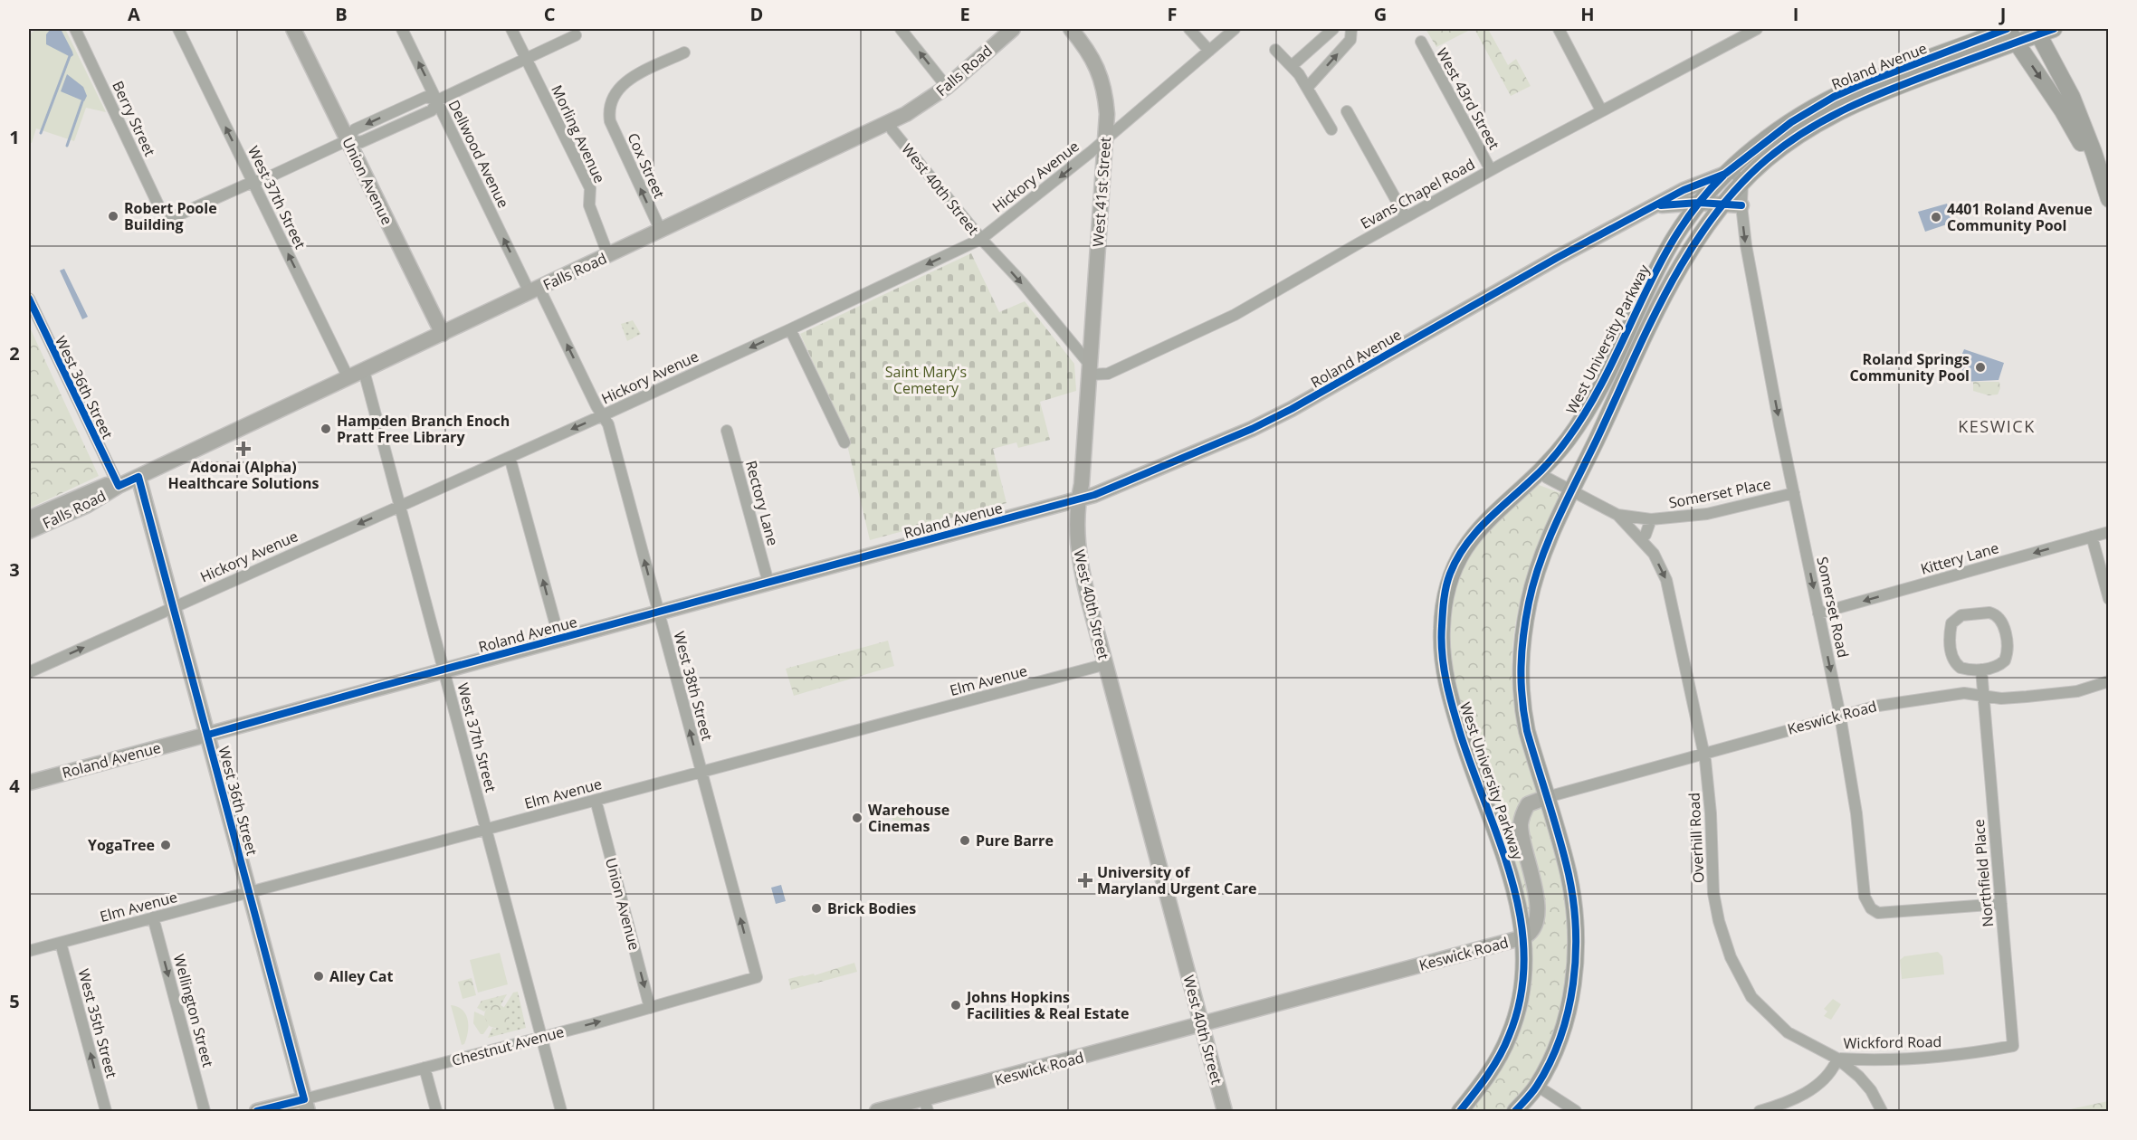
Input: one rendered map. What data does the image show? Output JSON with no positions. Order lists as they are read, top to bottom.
{
  "streets": {
    "main road": ["Roland Avenue", "West University Parkway"],
    "street": [
      "Falls Road",
      "West 43rd Street",
      "Berry Street",
      "Morling Avenue",
      "Dellwood Avenue",
      "Cox Street",
      "Hickory Avenue",
      "Union Avenue",
      "West 40th Street",
      "West 41st Street",
      "Evans Chapel Road",
      "West 37th Street",
      "West 36th Street",
      "Somerset Place",
      "Rectory Lane",
      "Kittery Lane",
      "Somerset Road",
      "Elm Avenue",
      "West 38th Street",
      "Keswick Road",
      "Overhill Road",
      "Northfield Place",
      "Wellington Street",
      "West 35th Street",
      "Wickford Road",
      "Chestnut Avenue"
    ]
  },
  "crossings": [
    ["Roland Avenue", "West 40th Street"],
    ["Roland Avenue", "West 37th Street"],
    ["Roland Avenue", "West University Parkway"],
    ["Roland Avenue", "West 36th Street"],
    ["Roland Avenue", "Rectory Lane"],
    ["Roland Avenue", "Somerset Road"],
    ["Roland Avenue", "West 38th Street"],
    ["Falls Road", "Morling Avenue"],
    ["Falls Road", "Dellwood Avenue"],
    ["Falls Road", "Cox Street"],
    ["Falls Road", "Union Avenue"],
    ["Falls Road", "West 40th Street"],
    ["Falls Road", "West 37th Street"],
    ["Falls Road", "West 36th Street"],
    ["Falls Road", "West 38th Street"],
    ["West 43rd Street", "Evans Chapel Road"],
    ["Berry Street", "West 37th Street"],
    ["Dellwood Avenue", "West 38th Street"],
    ["Hickory Avenue", "West 40th Street"],
    ["Hickory Avenue", "West 41st Street"],
    ["Hickory Avenue", "West 37th Street"],
    ["Hickory Avenue", "West 36th Street"],
    ["Hickory Avenue", "West 38th Street"],
    ["Union Avenue", "Elm Avenue"],
    ["Union Avenue", "Chestnut Avenue"],
    ["West 40th Street", "West 41st Street"],
    ["West 40th Street", "Evans Chapel Road"],
    ["West 40th Street", "Elm Avenue"],
    ["West 40th Street", "Keswick Road"],
    ["West 41st Street", "Evans Chapel Road"],
    ["West 37th Street", "Elm Avenue"],
    ["West 37th Street", "Chestnut Avenue"],
    ["West University Parkway", "Keswick Road"],
    ["West University Parkway", "Overhill Road"],
    ["West 36th Street", "Elm Avenue"],
    ["West 36th Street", "Chestnut Avenue"],
    ["Somerset Place", "Somerset Road"],
    ["Somerset Place", "Overhill Road"],
    ["Kittery Lane", "Somerset Road"],
    ["Somerset Road", "Keswick Road"],
    ["Somerset Road", "Northfield Place"],
    ["Elm Avenue", "West 38th Street"],
    ["Elm Avenue", "Wellington Street"],
    ["Elm Avenue", "West 35th Street"],
    ["West 38th Street", "Chestnut Avenue"],
    ["Keswick Road", "Overhill Road"],
    ["Keswick Road", "Northfield Place"],
    ["Overhill Road", "Wickford Road"],
    ["Northfield Place", "Wickford Road"]
  ],
  "one_way": [
    "Dellwood Avenue",
    "Union Avenue",
    "Kittery Lane",
    "Somerset Road",
    "West 38th Street",
    "Wellington Street",
    "West 35th Street"
  ],
  "districts": ["KESWICK"],
  "parks": ["Saint Mary's Cemetery"],
  "places": {
    "other": [
      "Robert Poole Building",
      "4401 Roland Avenue Community Pool",
      "Roland Springs Community Pool",
      "Hampden Branch Enoch Pratt Free Library",
      "Warehouse Cinemas",
      "Pure Barre",
      "YogaTree",
      "Brick Bodies",
      "Alley Cat",
      "Johns Hopkins Facilities & Real Estate"
    ],
    "health": ["Adonai (Alpha) Healthcare Solutions", "University of Maryland Urgent Care"]
  },
  "grid": {
    "columns": [
      "A",
      "B",
      "C",
      "D",
      "E",
      "F",
      "G",
      "H",
      "I",
      "J"
    ],
    "rows": [
      "1",
      "2",
      "3",
      "4",
      "5"
    ]
  }
}
